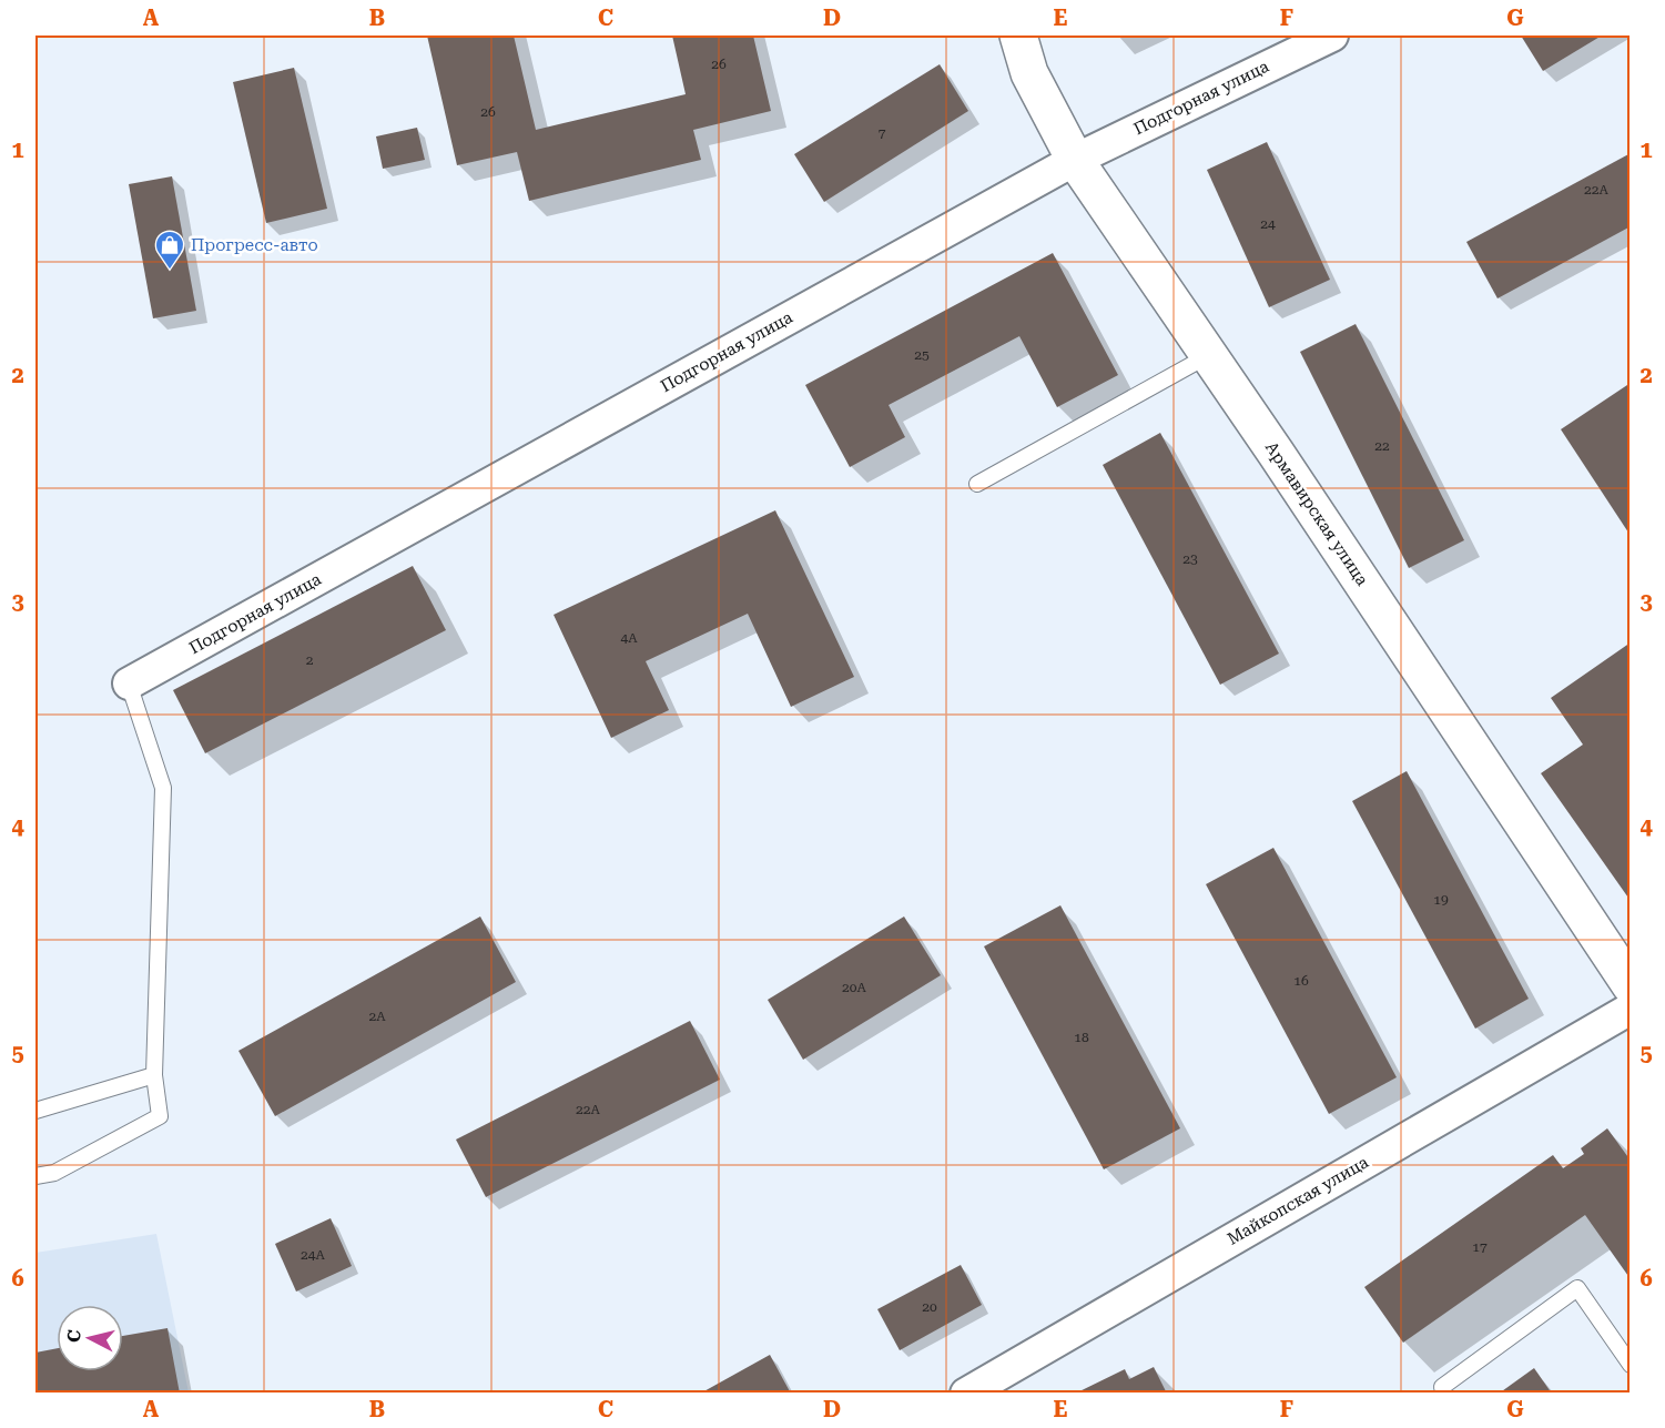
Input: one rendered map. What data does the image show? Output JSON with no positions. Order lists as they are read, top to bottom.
{
  "streets": {
    "main road": ["Армавирская улица"],
    "street": ["Подгорная улица", "Майкопская улица"]
  },
  "crossings": [
    ["Подгорная улица", "Армавирская улица"]
  ],
  "places": {
    "shop": ["Прогресс-авто"]
  },
  "house_numbers": [
    "26",
    "26",
    "7",
    "22А",
    "24",
    "25",
    "22",
    "23",
    "4А",
    "2",
    "19",
    "16",
    "20А",
    "2А",
    "18",
    "22А",
    "17",
    "24А",
    "20"
  ],
  "north": "left",
  "grid": {
    "columns": [
      "A",
      "B",
      "C",
      "D",
      "E",
      "F",
      "G"
    ],
    "rows": [
      "1",
      "2",
      "3",
      "4",
      "5",
      "6"
    ]
  }
}
